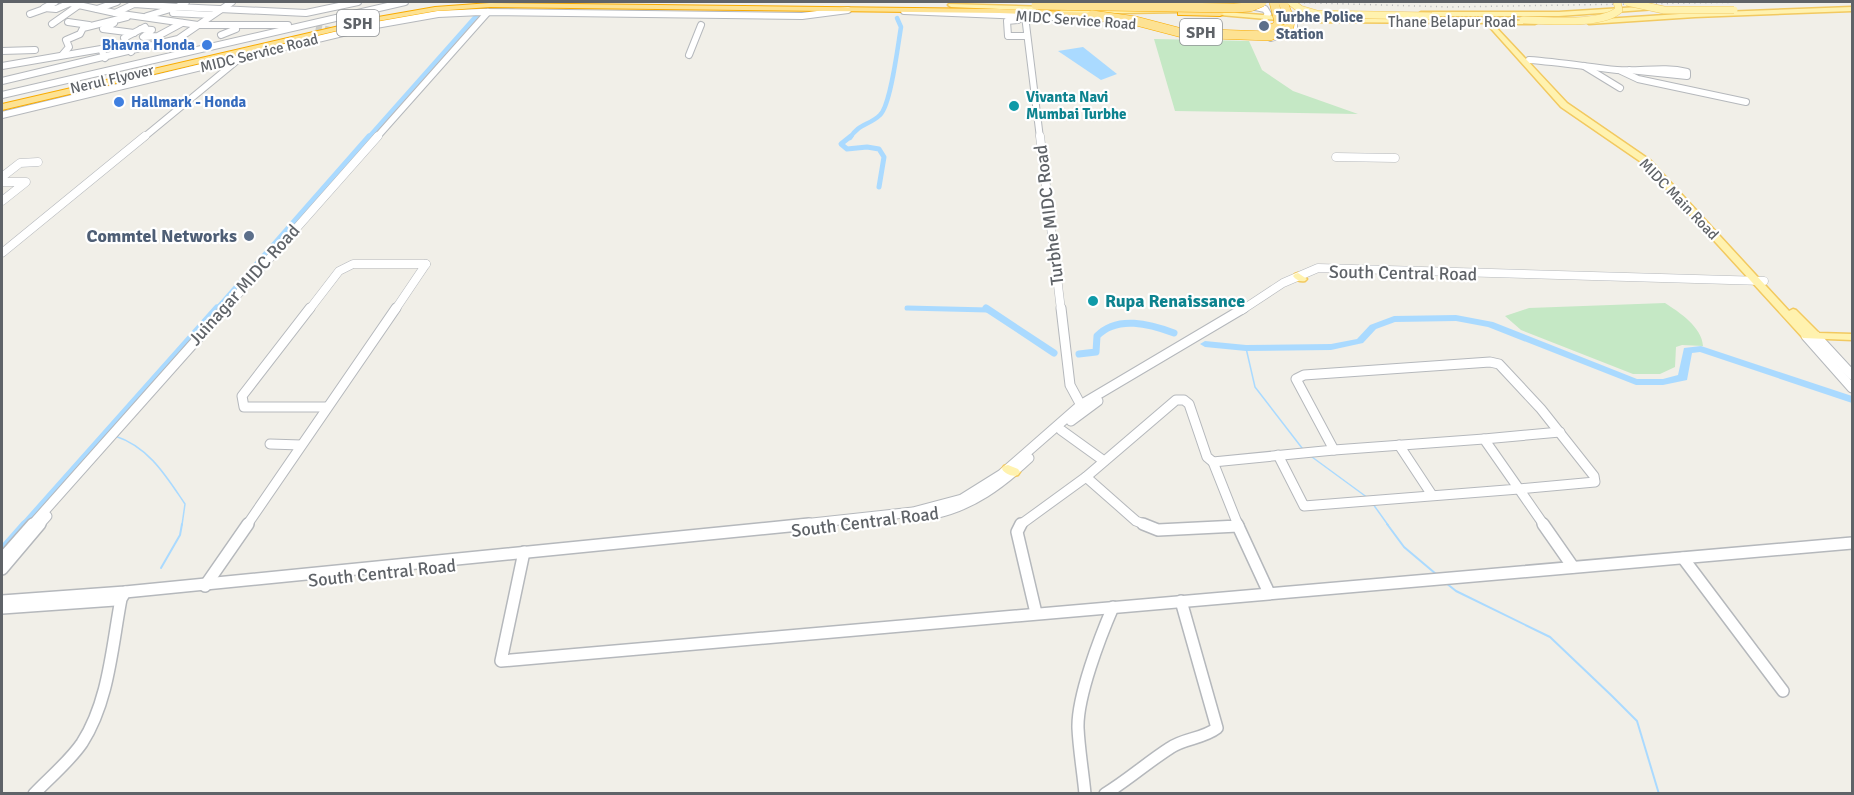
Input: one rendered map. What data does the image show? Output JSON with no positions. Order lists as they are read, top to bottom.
{
  "streets": {
    "highway": ["SPH", "Nerul Flyover"],
    "main road": ["Thane Belapur Road", "MIDC Main Road"],
    "street": [
      "MIDC Service Road",
      "Turbhe MIDC Road",
      "South Central Road",
      "Juinagar MIDC Road"
    ]
  },
  "crossings": [
    ["MIDC Service Road", "Thane Belapur Road"],
    ["MIDC Service Road", "SPH"],
    ["MIDC Service Road", "Turbhe MIDC Road"],
    ["MIDC Service Road", "Juinagar MIDC Road"],
    ["Thane Belapur Road", "SPH"],
    ["Thane Belapur Road", "MIDC Main Road"],
    ["SPH", "Nerul Flyover"],
    ["MIDC Main Road", "South Central Road"],
    ["Turbhe MIDC Road", "South Central Road"]
  ],
  "places": [
    "Turbhe Police Station",
    "Bhavna Honda",
    "Hallmark - Honda",
    "Vivanta Navi Mumbai Turbhe",
    "Commtel Networks",
    "Rupa Renaissance"
  ]
}
